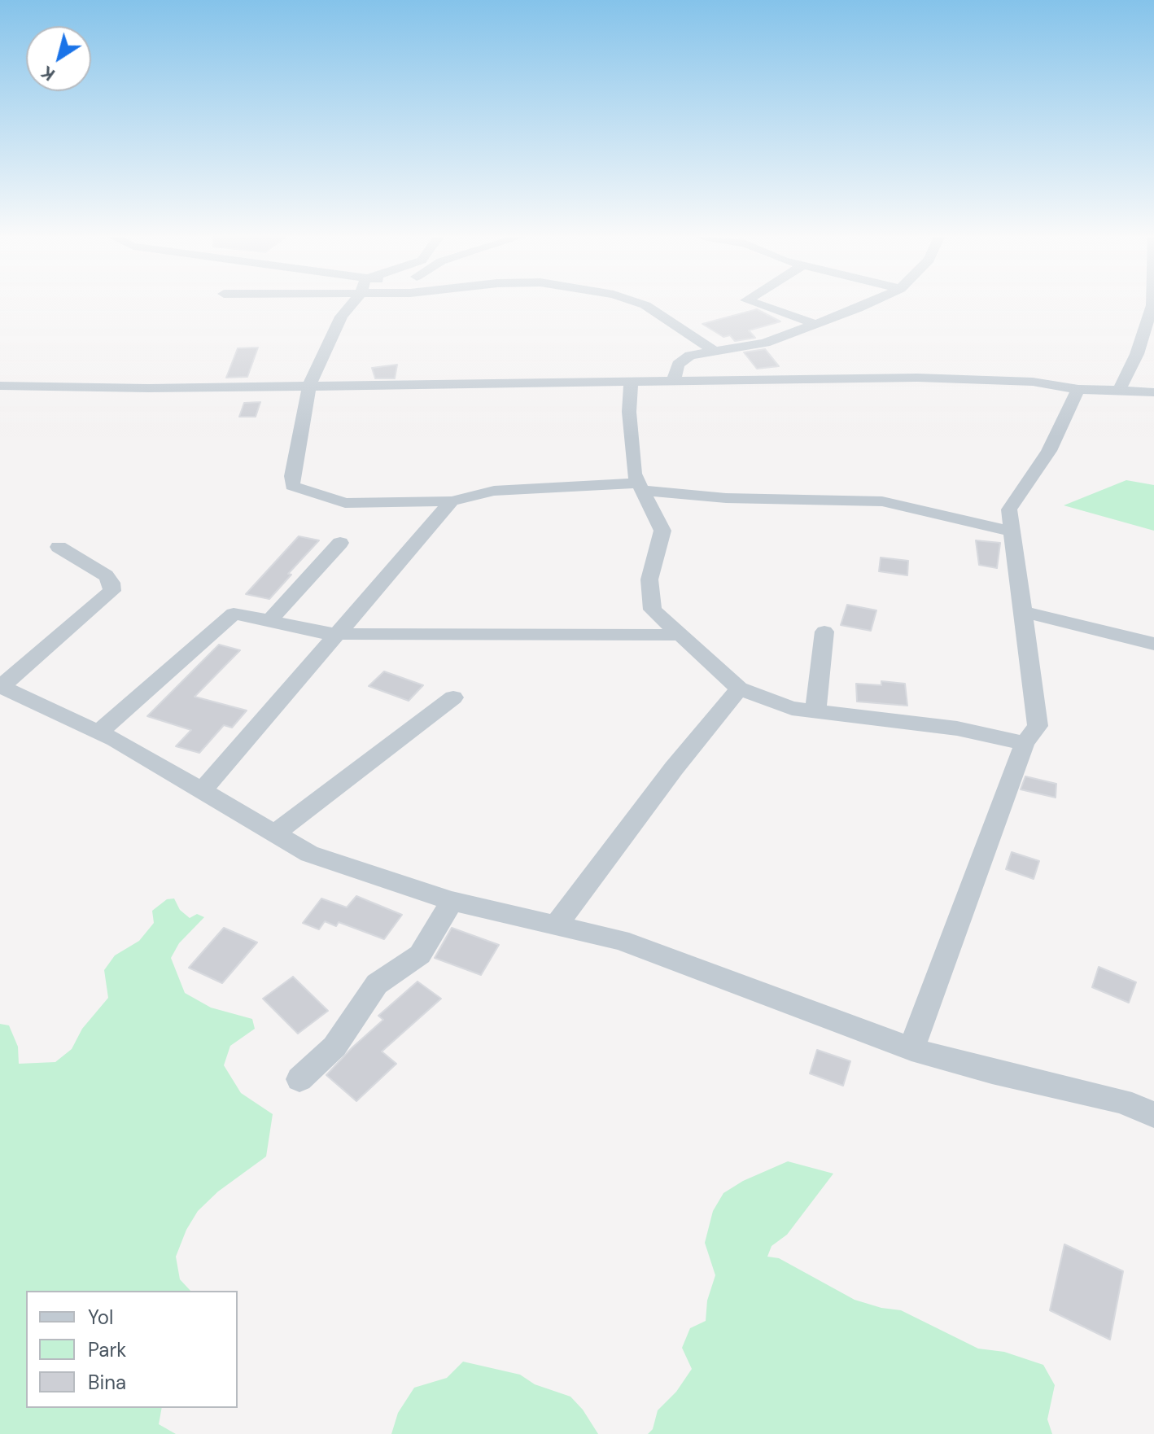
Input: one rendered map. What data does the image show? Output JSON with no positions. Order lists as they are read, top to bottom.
{
  "legend": ["Yol", "Park", "Bina"],
  "north": "bottom left"
}
